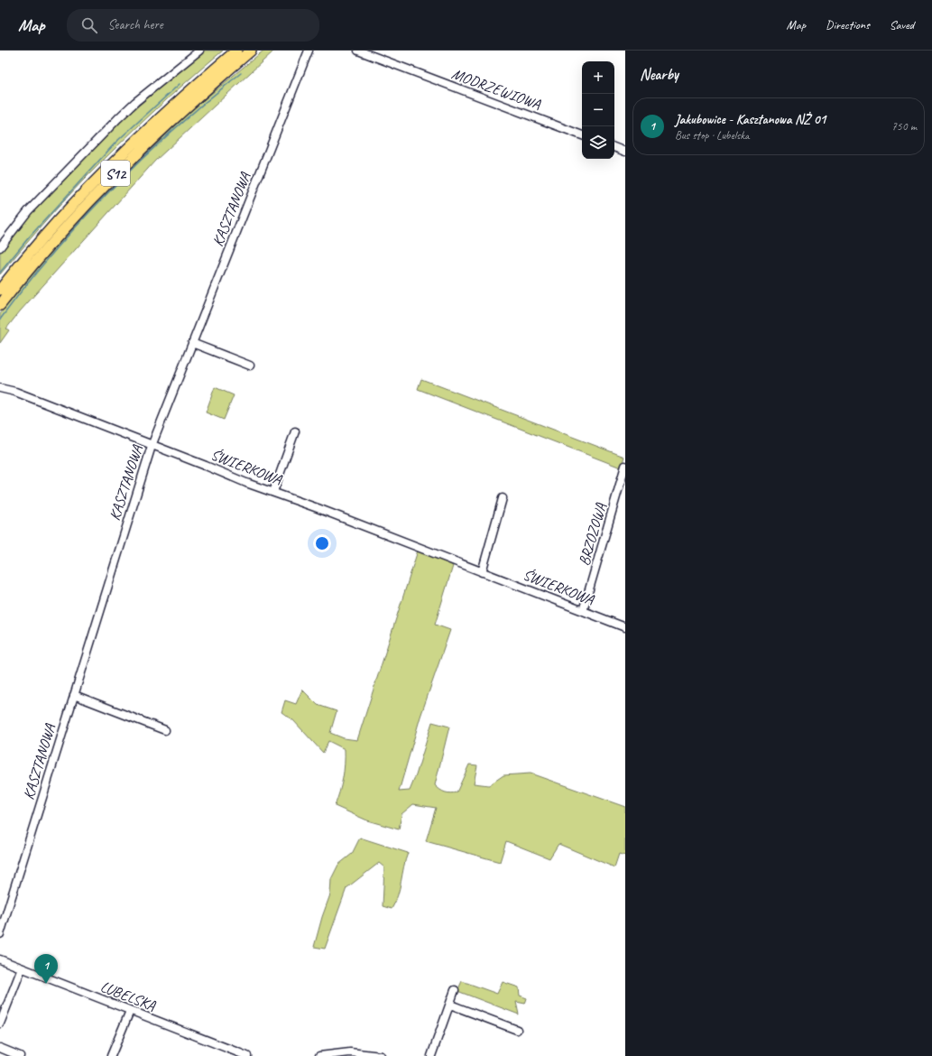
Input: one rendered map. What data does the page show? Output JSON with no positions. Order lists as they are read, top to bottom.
{
  "streets": {
    "highway": ["S12"],
    "street": [
      "MODRZEWIOWA",
      "KASZTANOWA",
      "ŚWIERKOWA",
      "BRZOZOWA",
      "LUBELSKA"
    ]
  },
  "crossings": [
    ["KASZTANOWA", "ŚWIERKOWA"],
    ["ŚWIERKOWA", "BRZOZOWA"]
  ],
  "page": {
    "header": "Map",
    "search": "Search here",
    "nav": ["Map", "Directions", "Saved"],
    "heading": "Nearby",
    "map_buttons": ["+", "−"],
    "list": [
      {
        "mark": "1",
        "name": "Jakubowice - Kasztanowa NŻ 01",
        "note": "Bus stop · Lubelska",
        "value": "750 m"
      }
    ],
    "pins": "1"
  }
}
